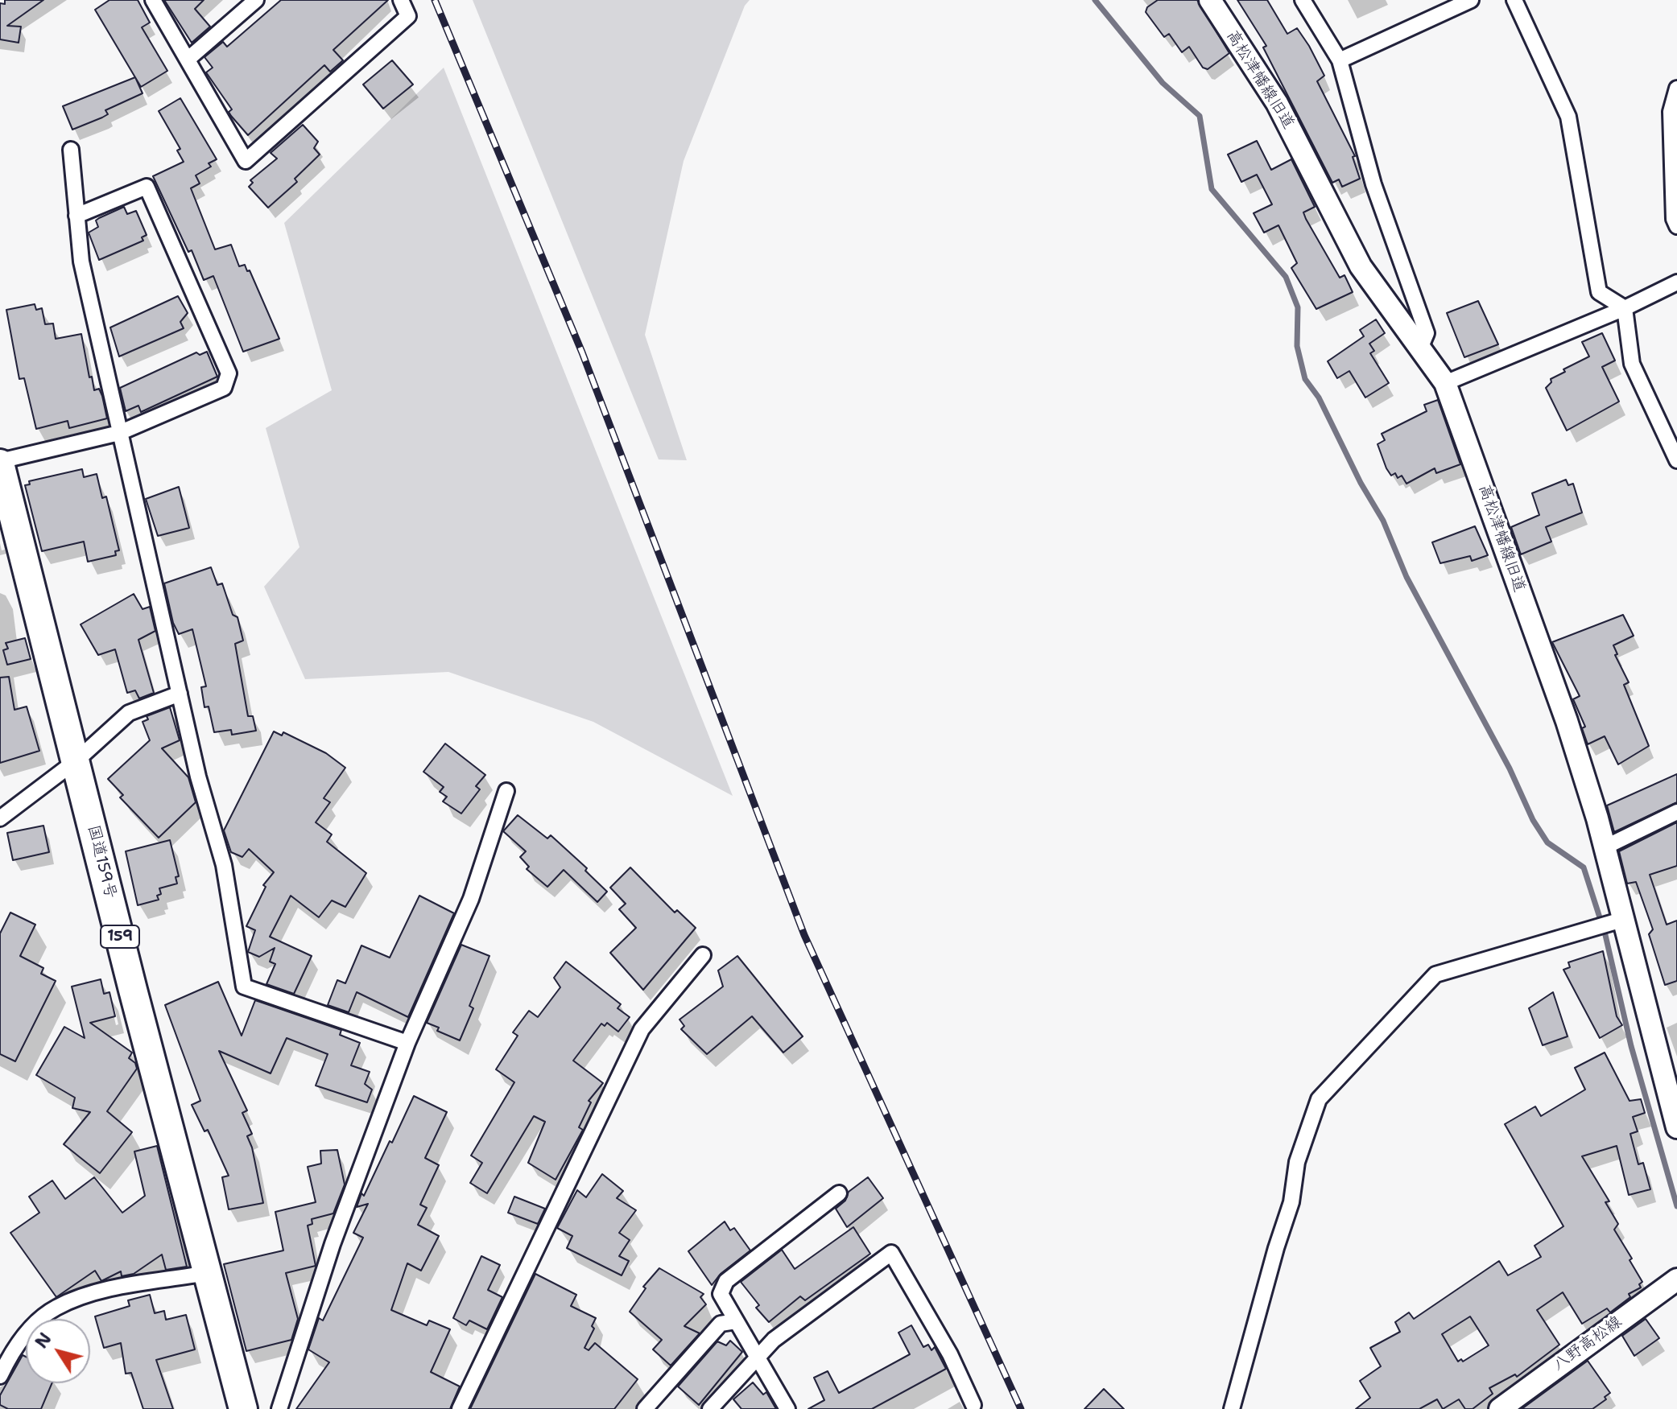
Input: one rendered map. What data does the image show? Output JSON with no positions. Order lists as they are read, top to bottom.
{
  "streets": {
    "highway": ["国道159号", "159"],
    "street": ["高松津幡線旧道", "八野高松線"]
  },
  "north": "top left"
}
